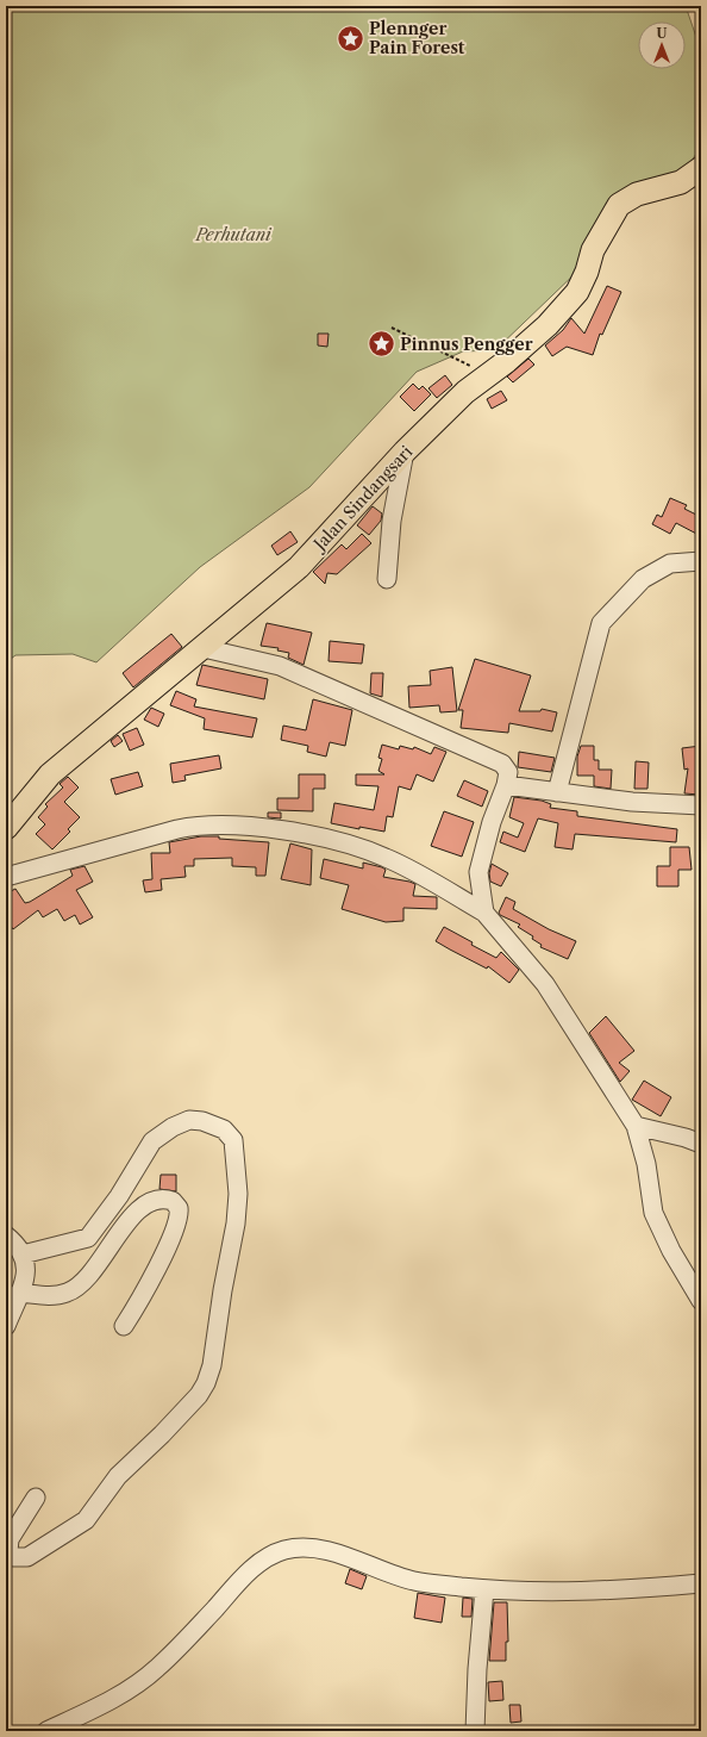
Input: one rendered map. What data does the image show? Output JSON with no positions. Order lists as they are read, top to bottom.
{
  "streets": {
    "main road": ["Jalan Sindangsari"]
  },
  "parks": ["Perhutani"],
  "places": {
    "place": ["Plennger Pain Forest", "Pinnus Pengger"]
  },
  "north": "top"
}
